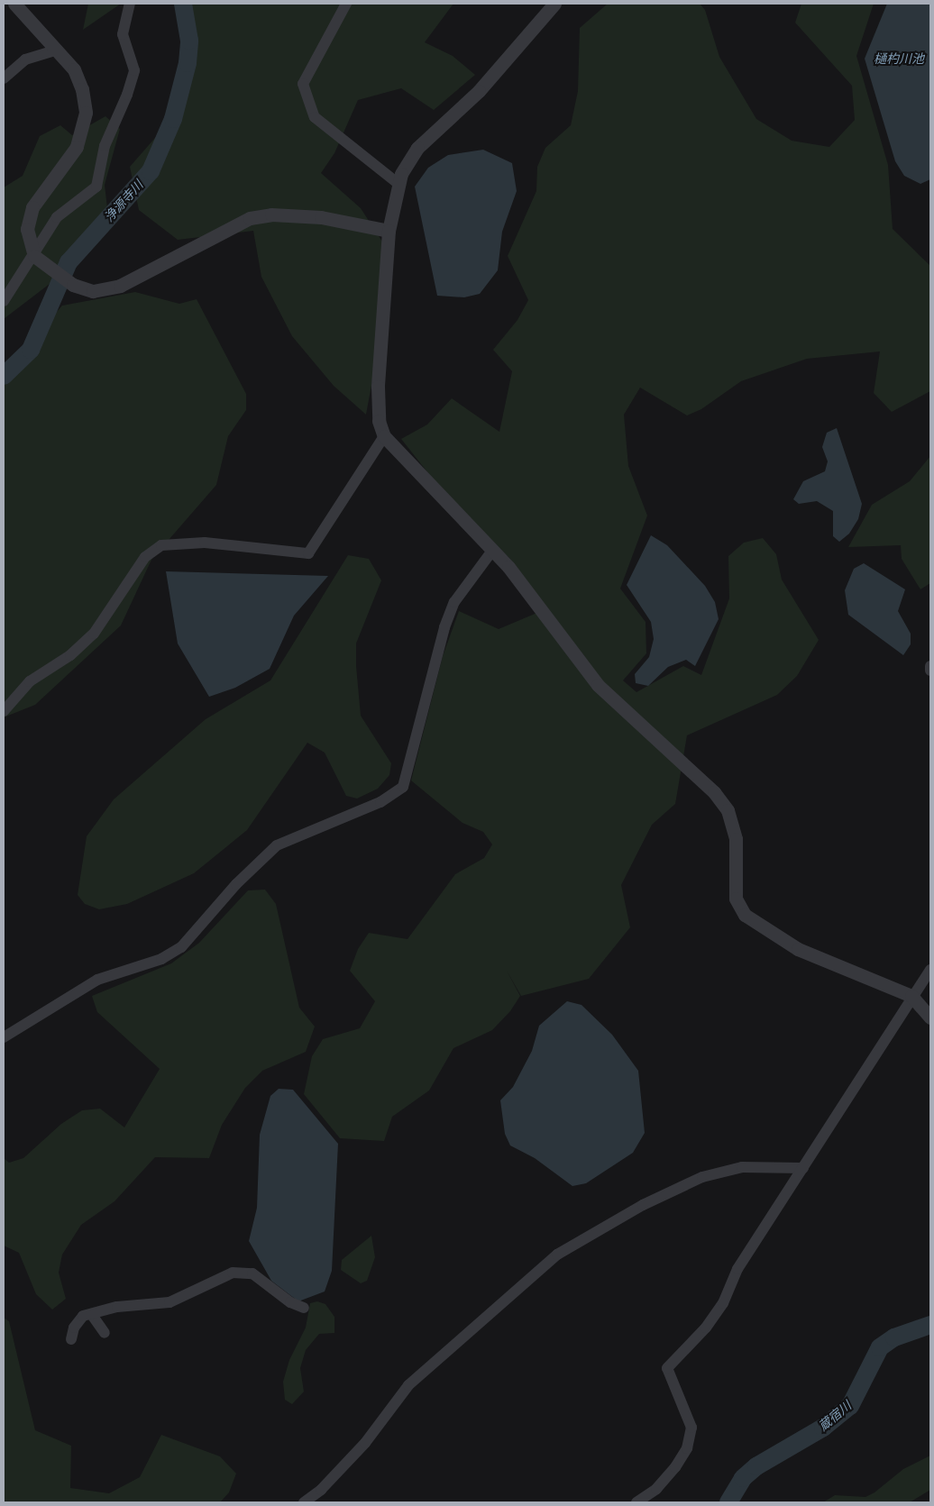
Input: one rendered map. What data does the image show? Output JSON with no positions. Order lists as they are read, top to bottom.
{
  "water": ["樋杓川池", "浄源寺川", "蔵宿川"]
}
